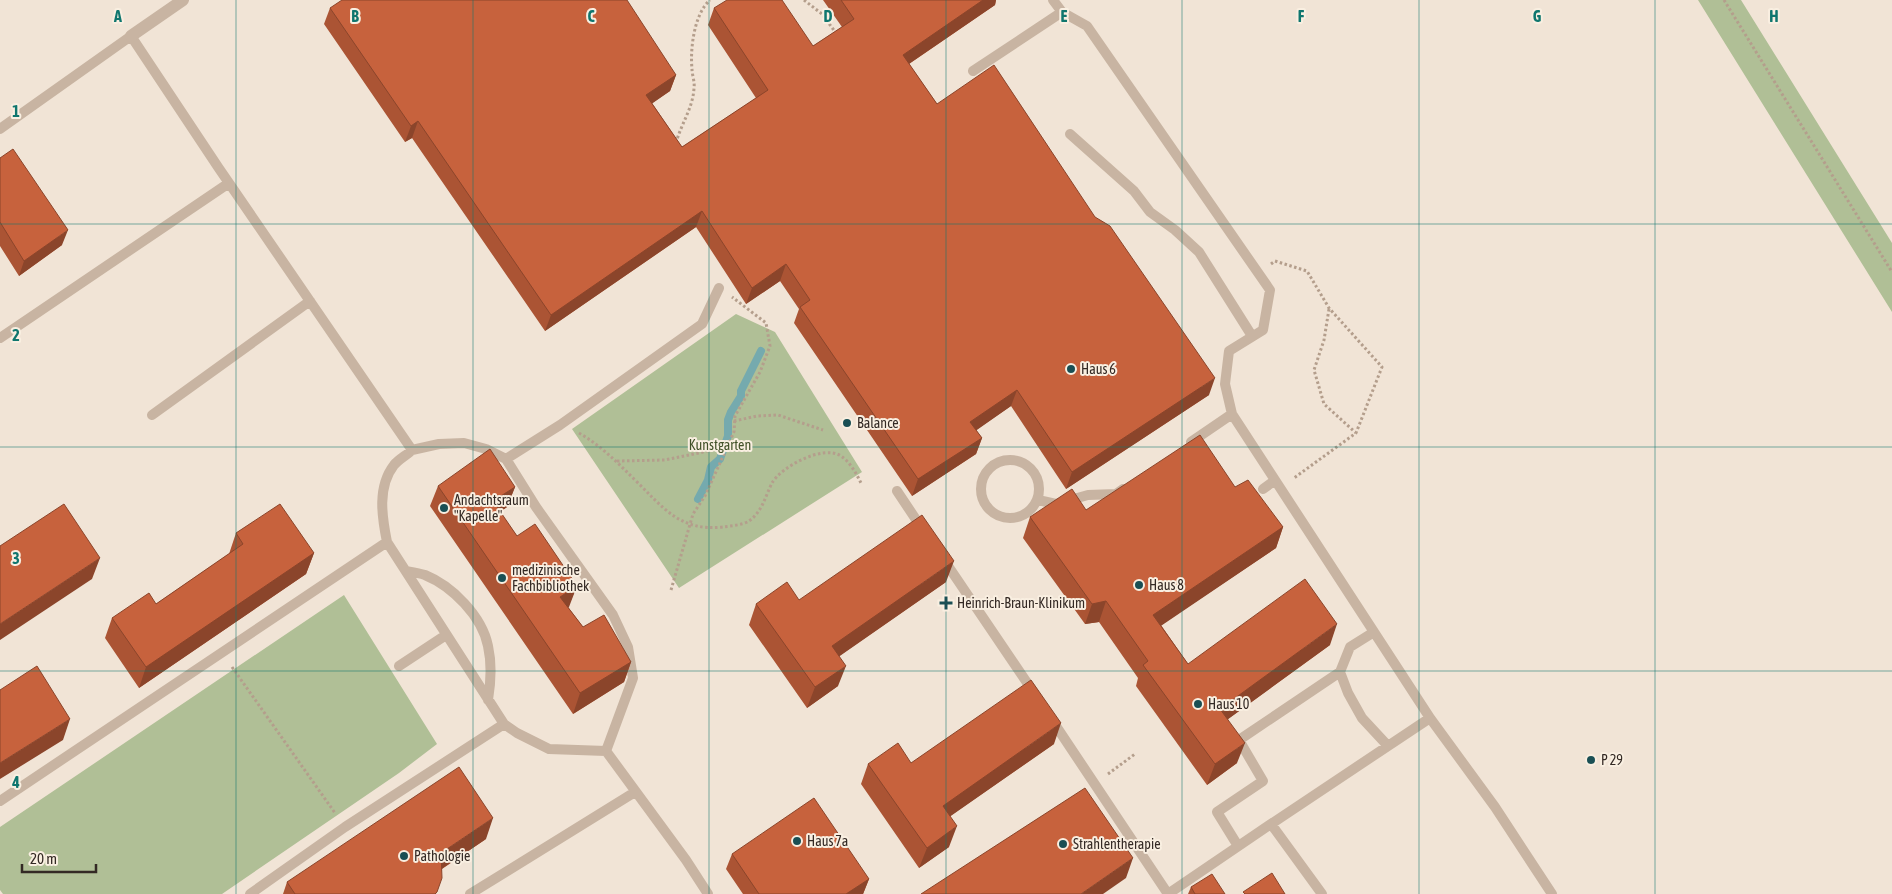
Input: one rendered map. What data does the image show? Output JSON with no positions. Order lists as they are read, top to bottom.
{
  "parks": ["Kunstgarten"],
  "places": {
    "other": [
      "Haus 6",
      "Balance",
      "Andachtsraum \"Kapelle\"",
      "medizinische Fachbibliothek",
      "Haus 8",
      "Haus 10",
      "P 29",
      "Haus 7a",
      "Strahlentherapie",
      "Pathologie"
    ],
    "health": ["Heinrich-Braun-Klinikum"]
  },
  "scale_bar": "20 m",
  "grid": {
    "columns": [
      "A",
      "B",
      "C",
      "D",
      "E",
      "F",
      "G",
      "H"
    ],
    "rows": [
      "1",
      "2",
      "3",
      "4"
    ]
  }
}
